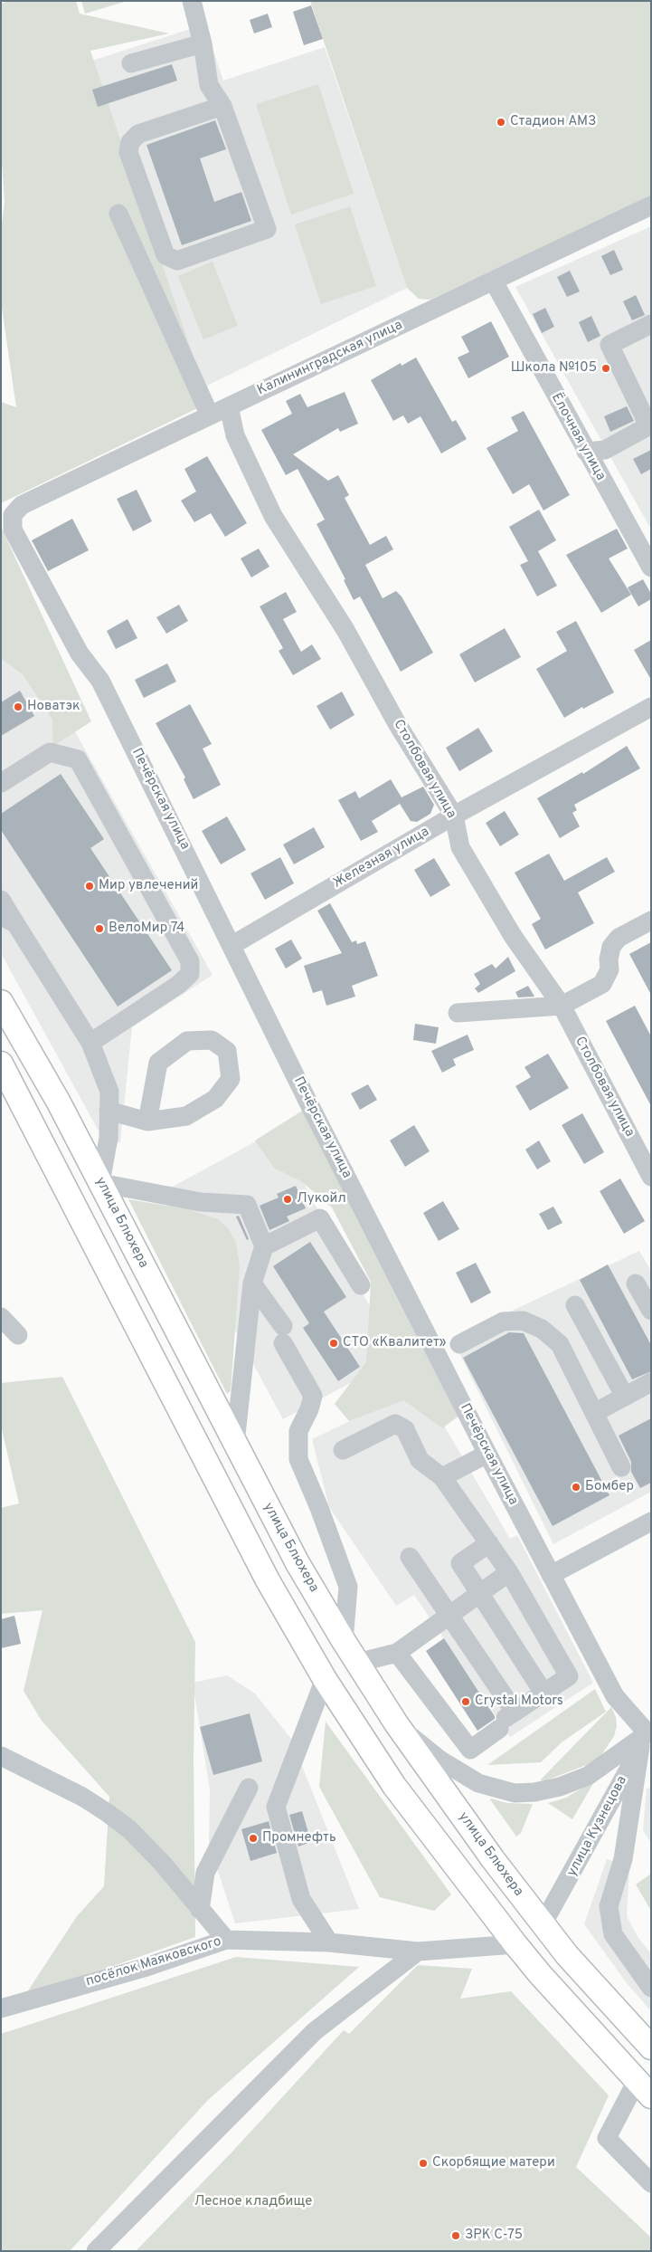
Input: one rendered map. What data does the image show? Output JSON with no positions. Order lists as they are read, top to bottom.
{
  "streets": {
    "main road": ["улица Блюхера"],
    "street": [
      "Калининградская улица",
      "Ёлочная улица",
      "Столбовая улица",
      "Печёрская улица",
      "Железная улица",
      "улица Кузнецова",
      "посёлок Маяковского"
    ]
  },
  "crossings": [
    ["Калининградская улица", "Ёлочная улица"],
    ["Калининградская улица", "Столбовая улица"],
    ["Калининградская улица", "Печёрская улица"],
    ["Столбовая улица", "Железная улица"],
    ["Печёрская улица", "Железная улица"],
    ["Печёрская улица", "улица Кузнецова"],
    ["улица Блюхера", "улица Кузнецова"]
  ],
  "parks": ["Лесное кладбище"],
  "places": [
    "Стадион АМЗ",
    "Школа №105",
    "Новатэк",
    "Мир увлечений",
    "ВелоМир 74",
    "Лукойл",
    "СТО «Квалитет»",
    "Бомбер",
    "Crystal Motors",
    "Промнефть",
    "Скорбящие матери",
    "ЗРК С-75"
  ]
}
